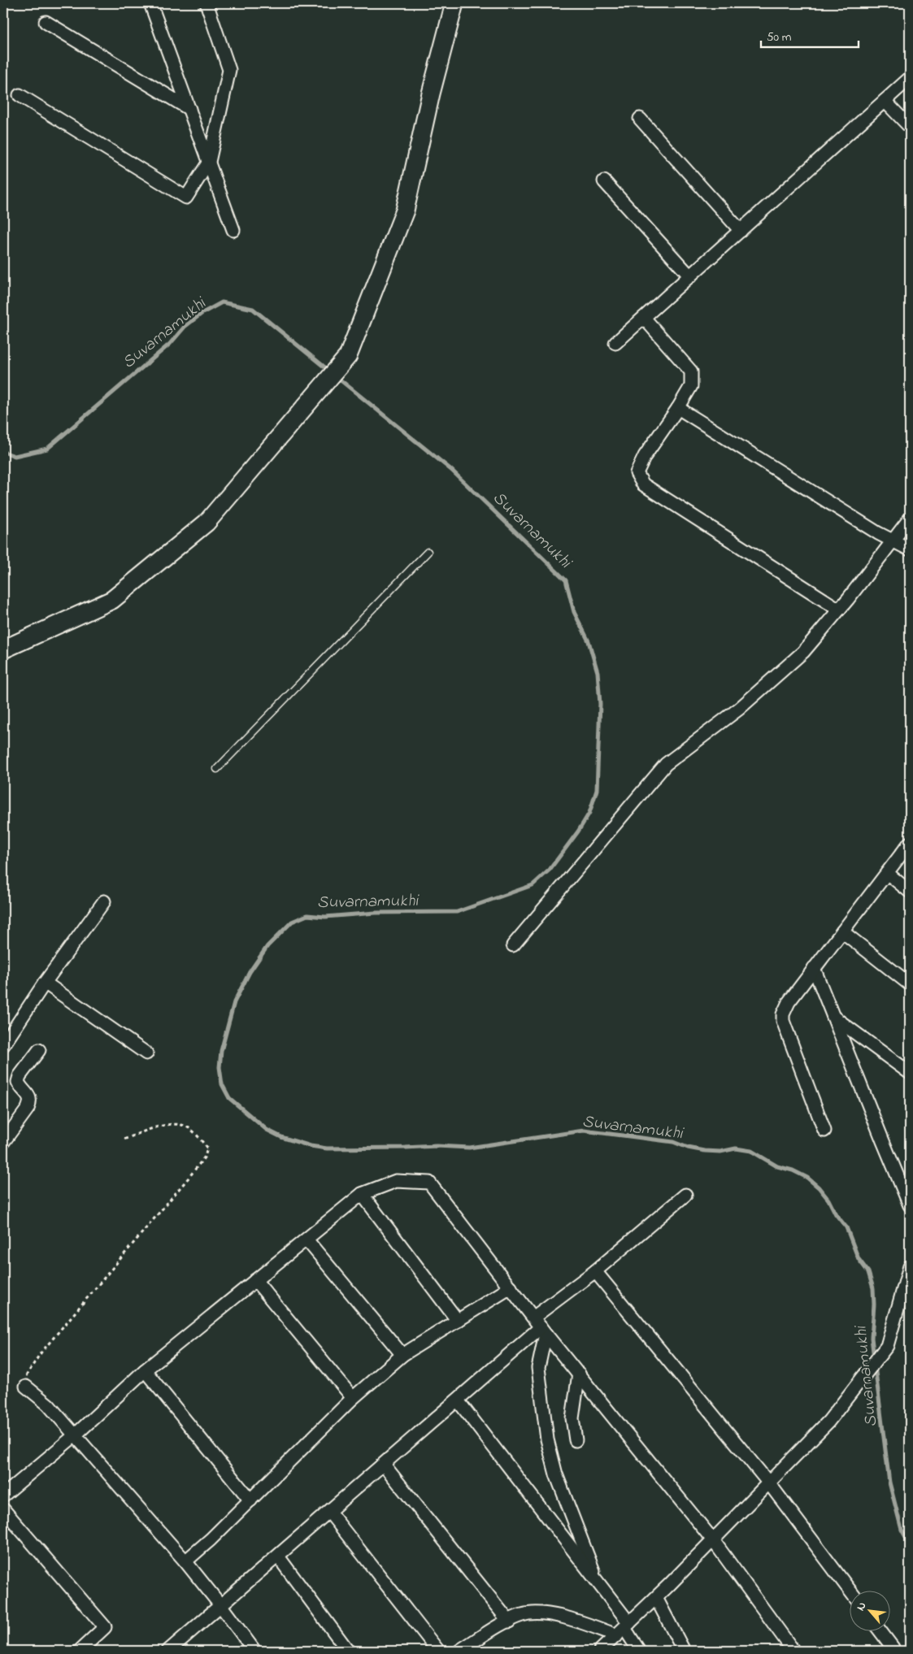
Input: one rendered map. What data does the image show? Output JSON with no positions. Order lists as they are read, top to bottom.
{
  "water": ["Suvarnamukhi"],
  "scale_bar": "50 m",
  "north": "top left"
}
